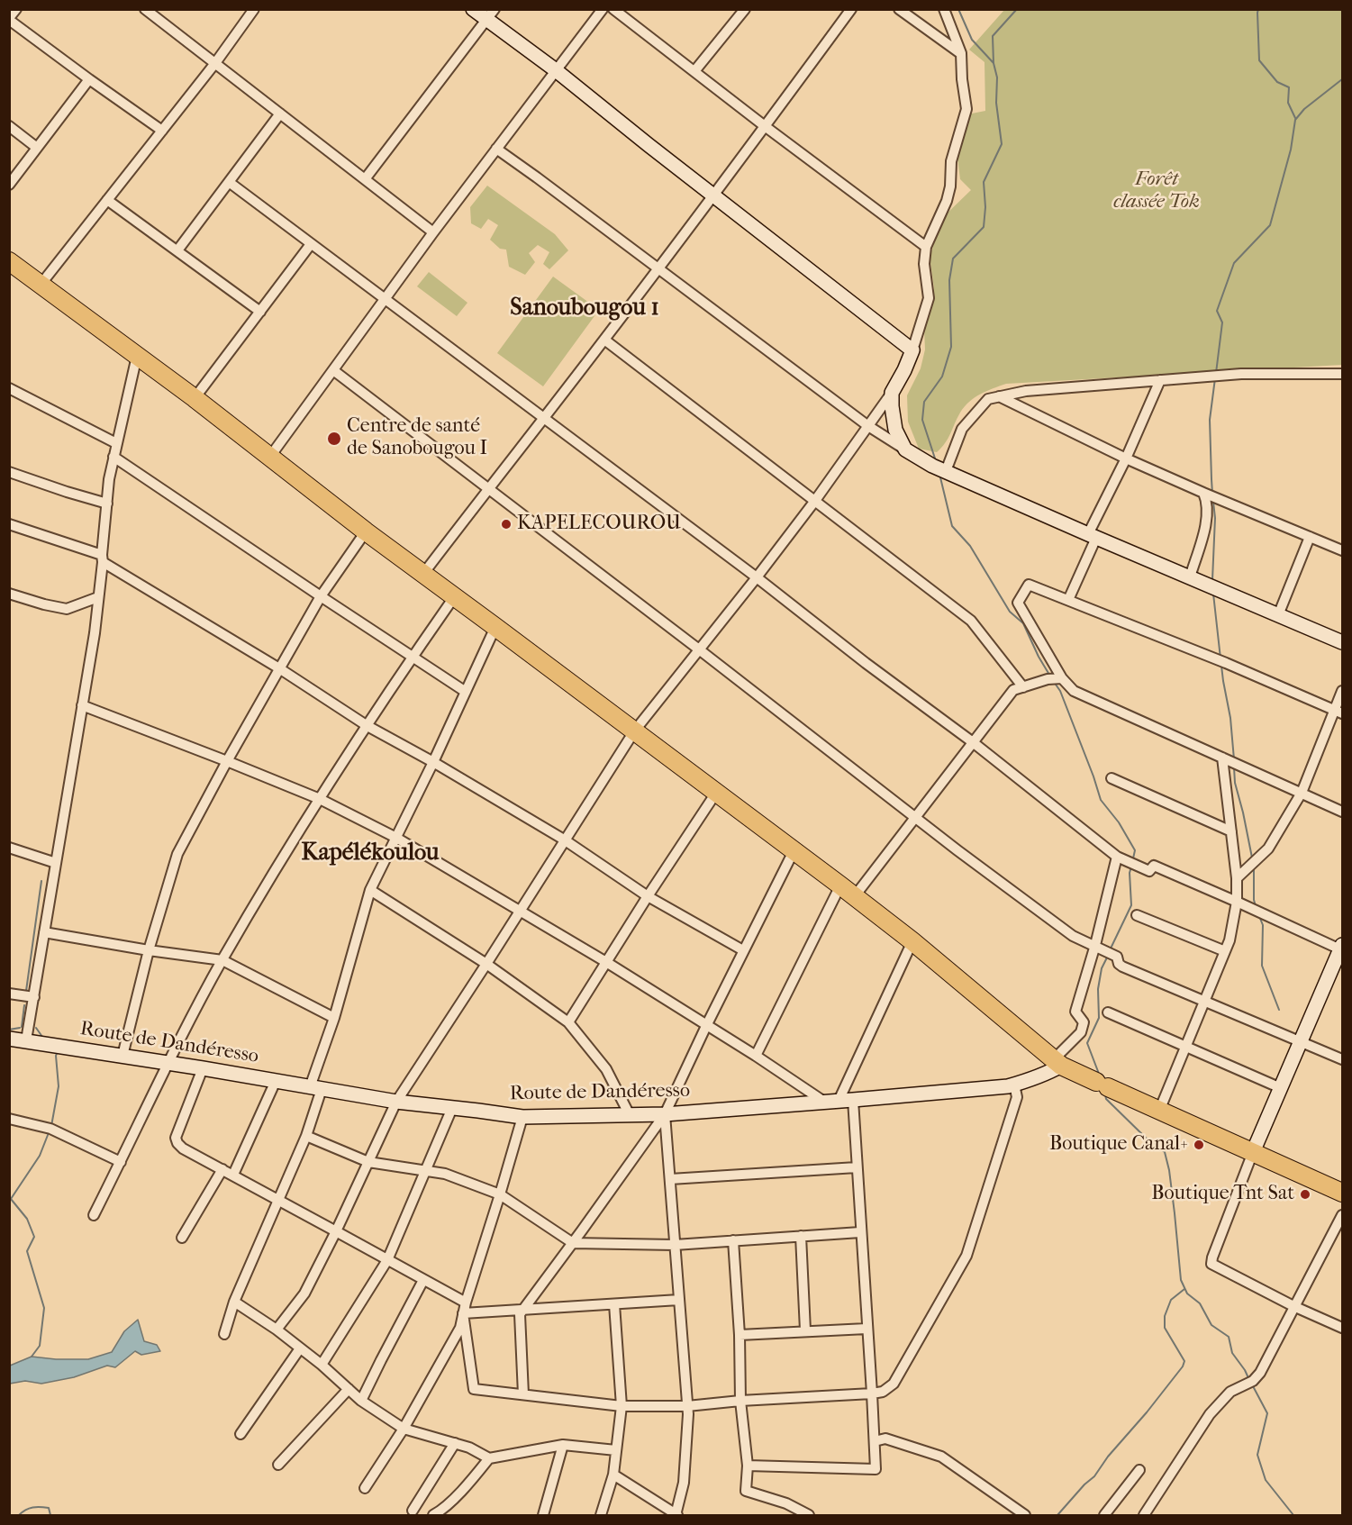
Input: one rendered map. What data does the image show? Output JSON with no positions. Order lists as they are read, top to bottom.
{
  "streets": {
    "street": ["Route de Dandéresso"]
  },
  "districts": ["Sanoubougou 1", "Kapélékoulou"],
  "parks": ["Forêt classée Tok"],
  "places": [
    "Centre de santé de Sanobougou I",
    "KAPELECOUROU",
    "Boutique Canal+",
    "Boutique Tnt Sat"
  ]
}
